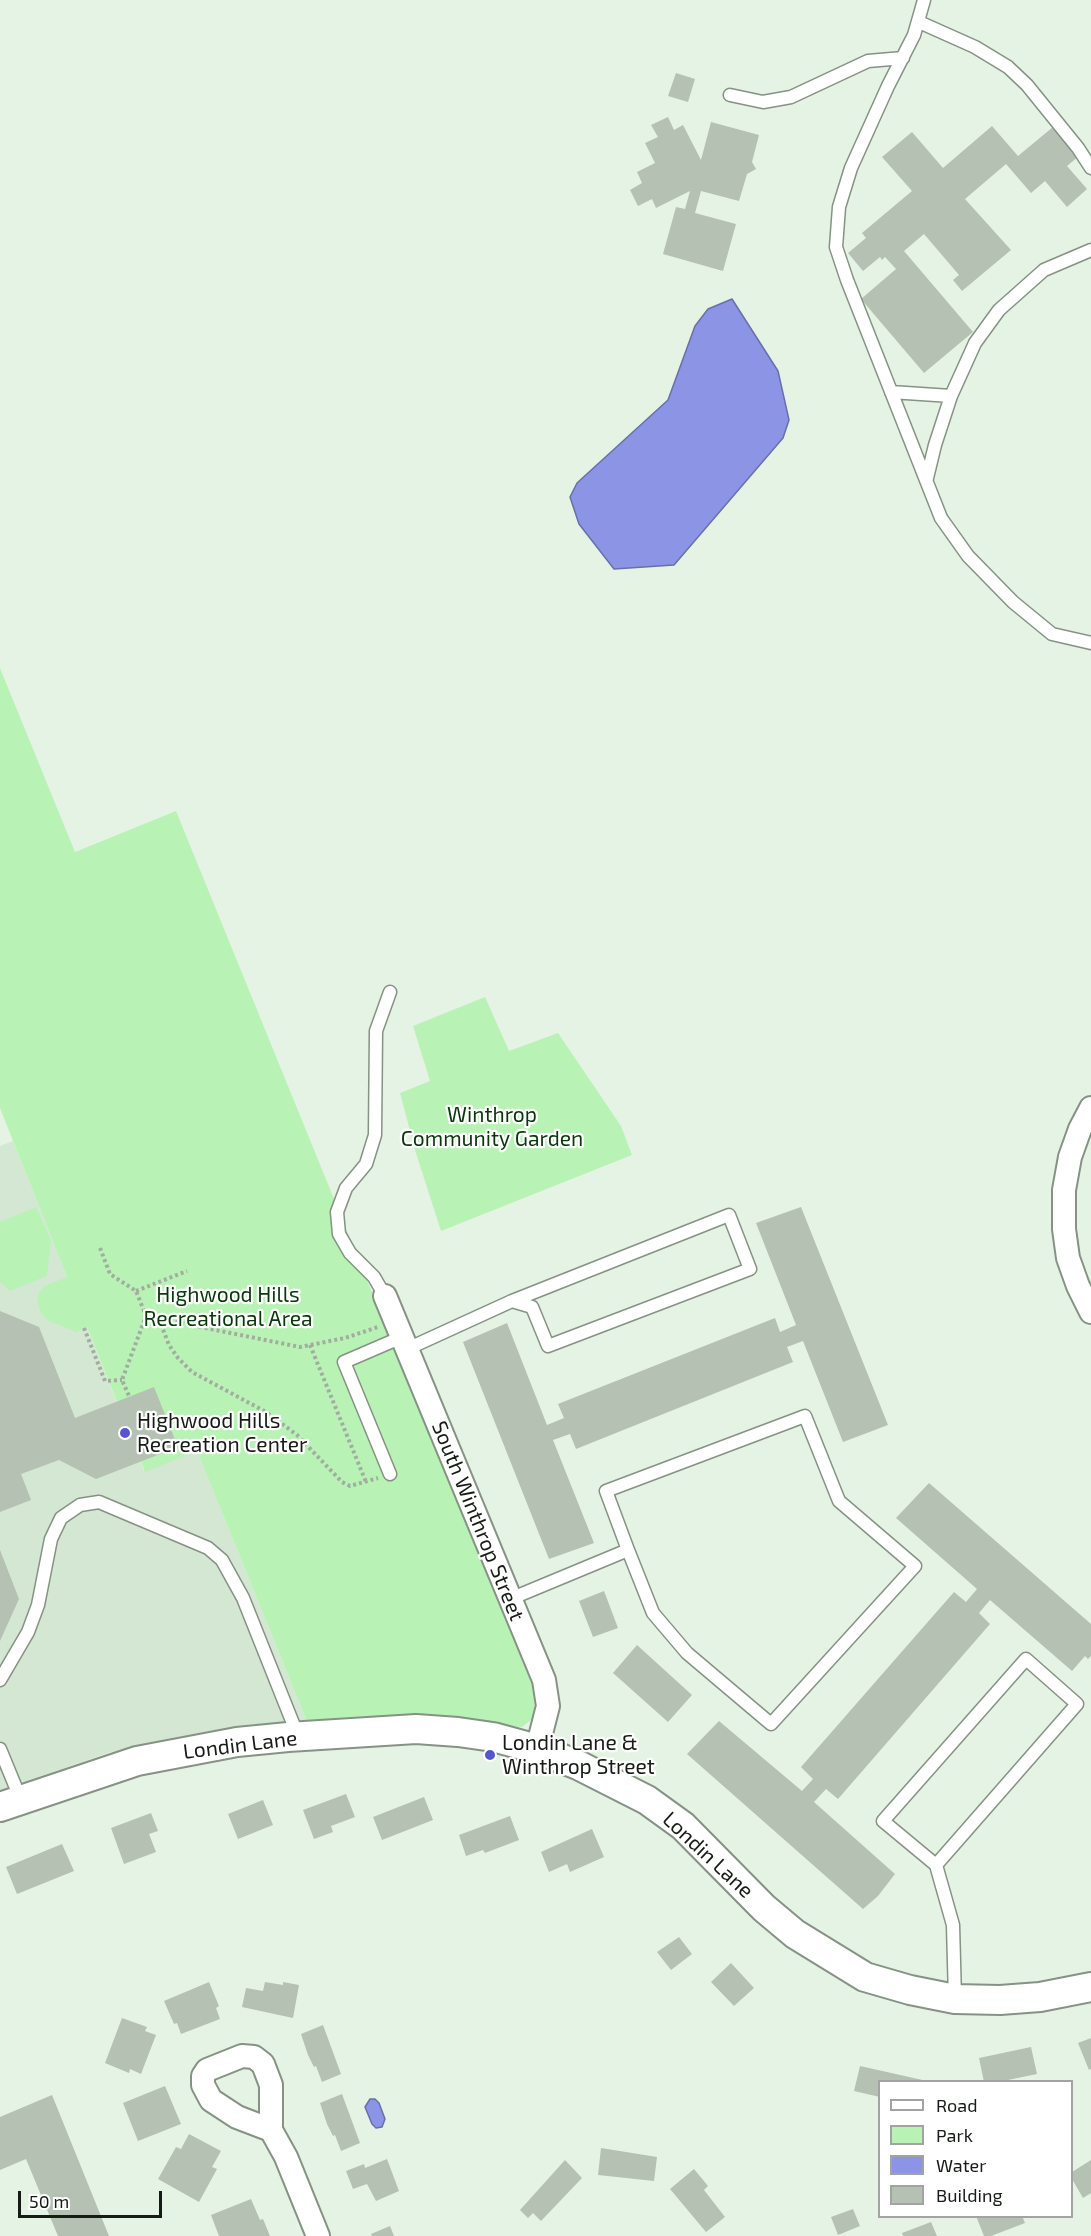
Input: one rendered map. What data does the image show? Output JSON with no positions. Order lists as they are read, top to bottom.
{
  "streets": {
    "street": ["South Winthrop Street", "Londin Lane"]
  },
  "crossings": [
    ["South Winthrop Street", "Londin Lane"]
  ],
  "parks": ["Winthrop Community Garden", "Highwood Hills Recreational Area"],
  "places": ["Highwood Hills Recreation Center", "Londin Lane & Winthrop Street"],
  "legend": [
    "Road",
    "Park",
    "Water",
    "Building"
  ],
  "scale_bar": "50 m"
}
